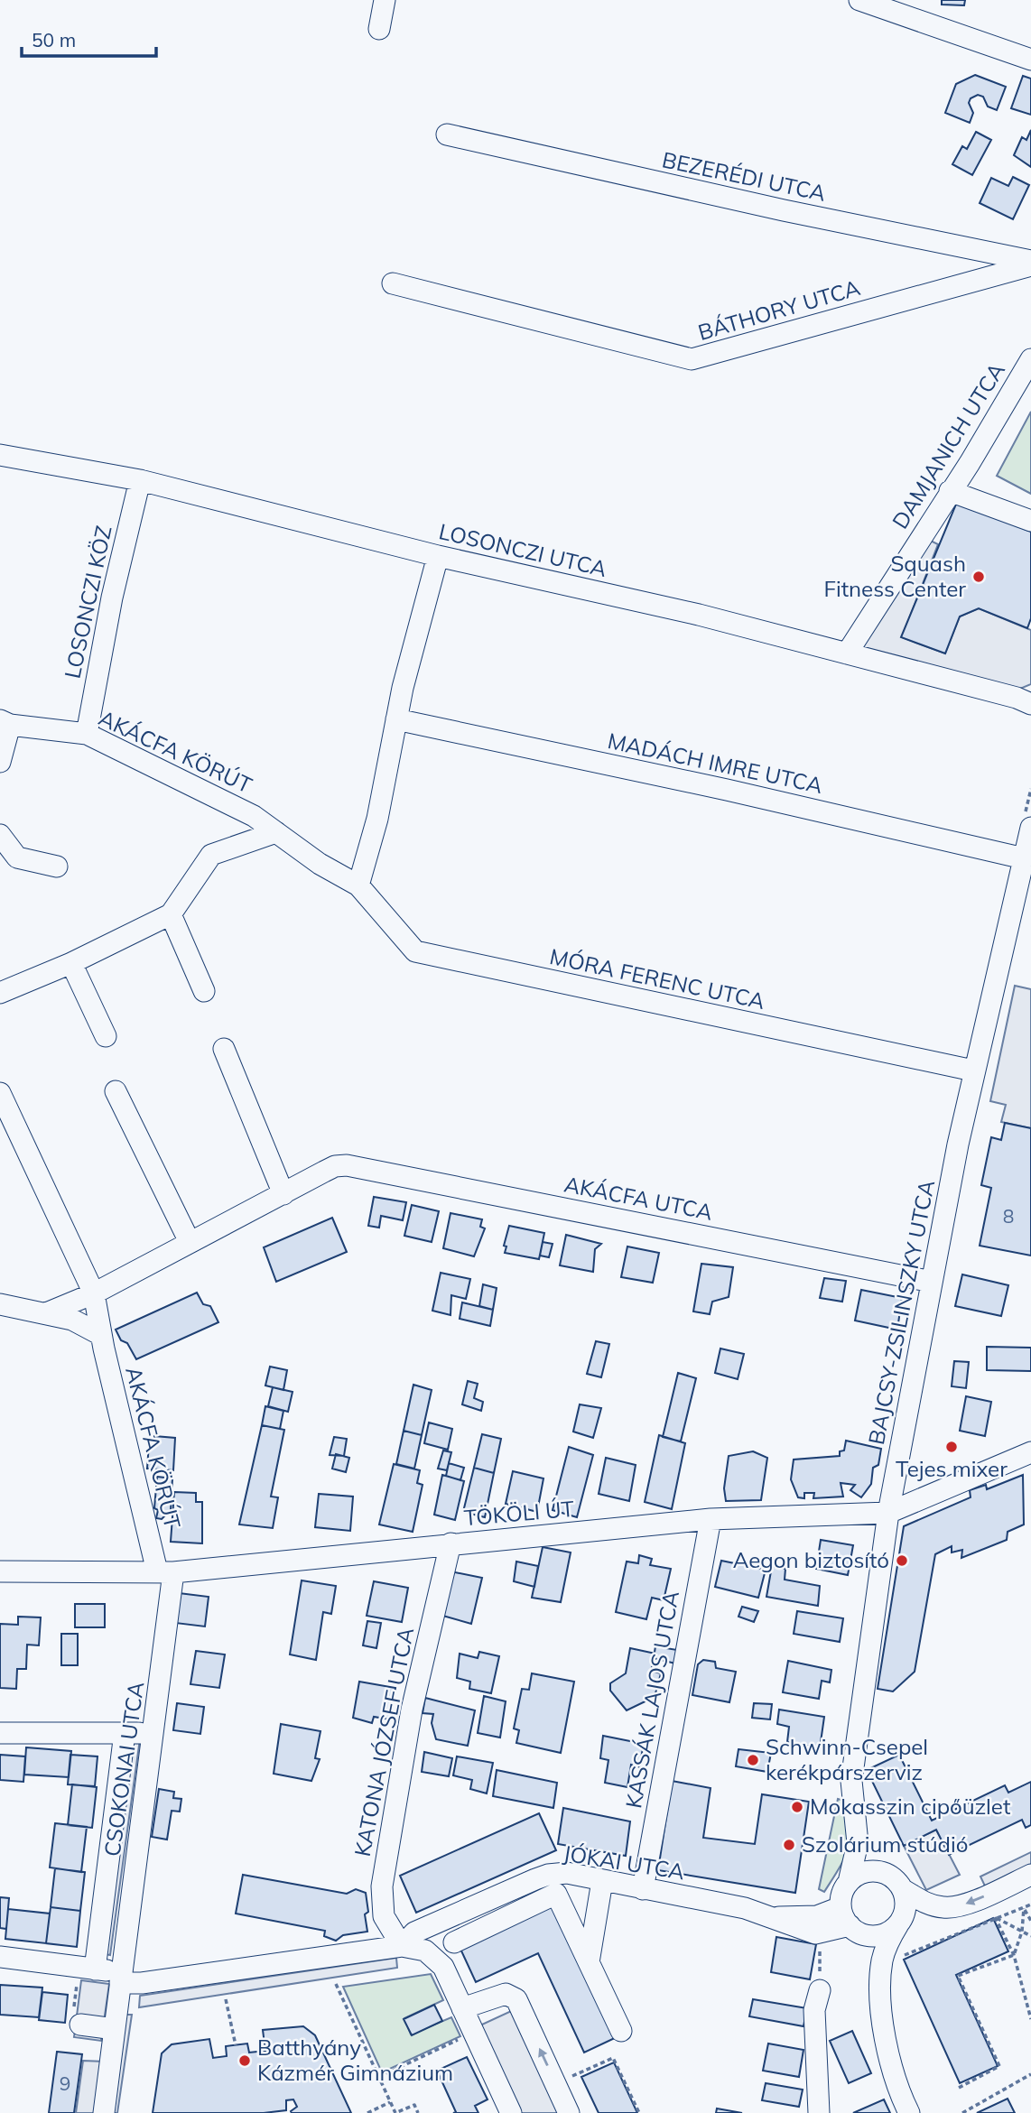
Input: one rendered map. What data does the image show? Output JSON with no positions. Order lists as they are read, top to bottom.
{
  "streets": {
    "street": [
      "BEZERÉDI UTCA",
      "BÁTHORY UTCA",
      "DAMJANICH UTCA",
      "LOSONCZI UTCA",
      "LOSONCZI KÖZ",
      "AKÁCFA KÖRÚT",
      "MADÁCH IMRE UTCA",
      "MÓRA FERENC UTCA",
      "AKÁCFA UTCA",
      "BAJCSY-ZSILINSZKY UTCA",
      "TÖKÖLI ÚT",
      "KASSÁK LAJOS UTCA",
      "KATONA JÓZSEF UTCA",
      "CSOKONAI UTCA",
      "JÓKAI UTCA"
    ]
  },
  "crossings": [
    ["BEZERÉDI UTCA", "BÁTHORY UTCA"],
    ["DAMJANICH UTCA", "LOSONCZI UTCA"],
    ["LOSONCZI UTCA", "LOSONCZI KÖZ"],
    ["LOSONCZI KÖZ", "AKÁCFA KÖRÚT"],
    ["AKÁCFA KÖRÚT", "MÓRA FERENC UTCA"],
    ["AKÁCFA KÖRÚT", "TÖKÖLI ÚT"],
    ["AKÁCFA KÖRÚT", "CSOKONAI UTCA"],
    ["MADÁCH IMRE UTCA", "BAJCSY-ZSILINSZKY UTCA"],
    ["MÓRA FERENC UTCA", "BAJCSY-ZSILINSZKY UTCA"],
    ["AKÁCFA UTCA", "BAJCSY-ZSILINSZKY UTCA"],
    ["BAJCSY-ZSILINSZKY UTCA", "TÖKÖLI ÚT"],
    ["BAJCSY-ZSILINSZKY UTCA", "JÓKAI UTCA"],
    ["TÖKÖLI ÚT", "KASSÁK LAJOS UTCA"],
    ["TÖKÖLI ÚT", "KATONA JÓZSEF UTCA"],
    ["TÖKÖLI ÚT", "CSOKONAI UTCA"],
    ["KASSÁK LAJOS UTCA", "JÓKAI UTCA"],
    ["KATONA JÓZSEF UTCA", "JÓKAI UTCA"],
    ["CSOKONAI UTCA", "JÓKAI UTCA"]
  ],
  "places": [
    "Squash Fitness Center",
    "Tejes mixer",
    "Aegon biztosító",
    "Schwinn-Csepel kerékpárszerviz",
    "Mokasszin cipőüzlet",
    "Szolárium stúdió",
    "Batthyány Kázmér Gimnázium"
  ],
  "house_numbers": ["8", "9"],
  "scale_bar": "50 m"
}
